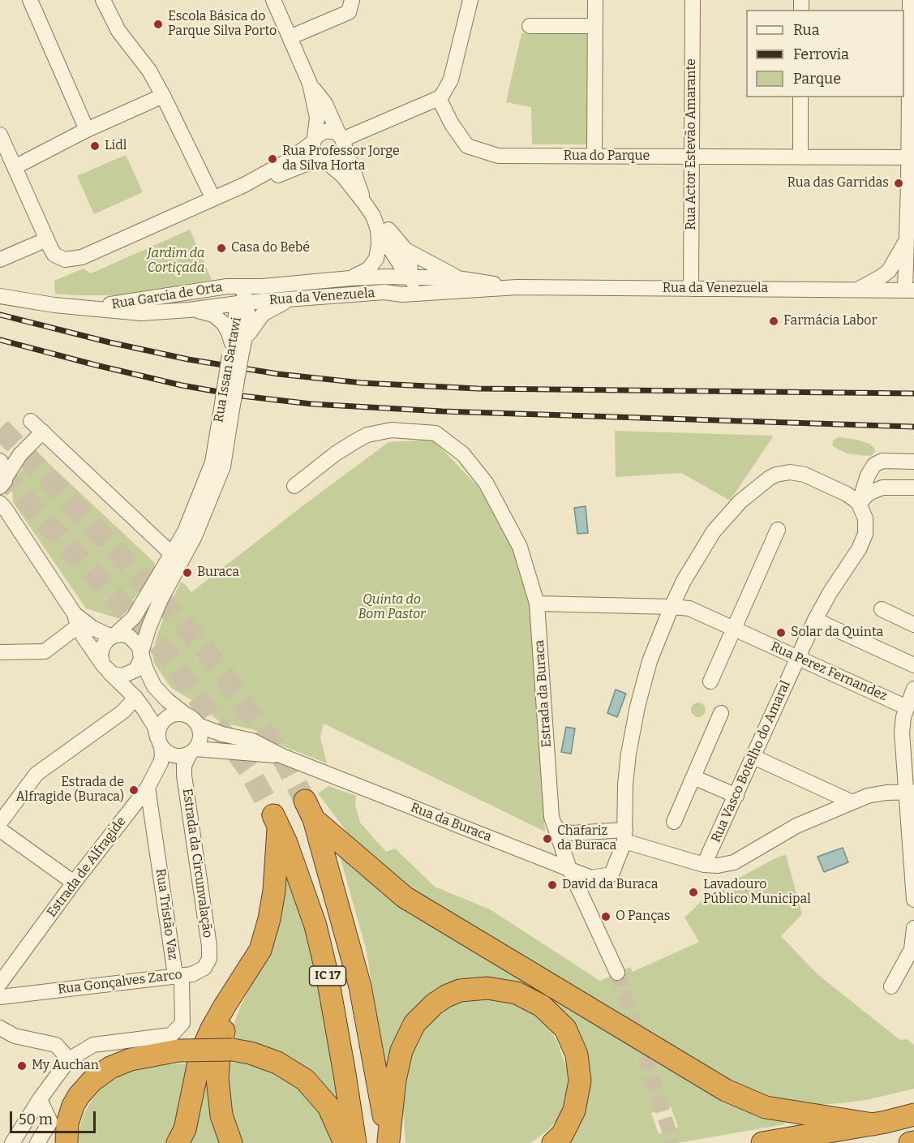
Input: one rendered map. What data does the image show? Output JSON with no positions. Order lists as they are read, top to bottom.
{
  "streets": {
    "highway": ["IC 17"],
    "street": [
      "Rua Actor Estevão Amarante",
      "Rua do Parque",
      "Rua da Venezuela",
      "Rua Garcia de Orta",
      "Rua Issan Sartawi",
      "Rua Perez Fernandez",
      "Estrada da Buraca",
      "Rua Vasco Botelho do Amaral",
      "Rua da Buraca",
      "Estrada da Circunvalação",
      "Estrada de Alfragide",
      "Rua Tristão Vaz",
      "Rua Gonçalves Zarco"
    ]
  },
  "crossings": [
    ["Rua Actor Estevão Amarante", "Rua do Parque"],
    ["Rua Actor Estevão Amarante", "Rua da Venezuela"],
    ["Rua da Venezuela", "Rua Garcia de Orta"],
    ["Rua da Venezuela", "Rua Issan Sartawi"],
    ["Rua Garcia de Orta", "Rua Issan Sartawi"],
    ["Rua Perez Fernandez", "Estrada da Buraca"],
    ["Rua Perez Fernandez", "Rua Vasco Botelho do Amaral"],
    ["Estrada da Buraca", "Rua da Buraca"],
    ["Rua da Buraca", "Estrada da Circunvalação"],
    ["Rua da Buraca", "Estrada de Alfragide"],
    ["Estrada da Circunvalação", "Estrada de Alfragide"],
    ["Estrada da Circunvalação", "Rua Gonçalves Zarco"],
    ["Estrada de Alfragide", "Rua Tristão Vaz"],
    ["Estrada de Alfragide", "Rua Gonçalves Zarco"],
    ["Rua Tristão Vaz", "Rua Gonçalves Zarco"]
  ],
  "parks": ["Jardim da Cortiçada", "Quinta do Bom Pastor"],
  "places": [
    "Escola Básica do Parque Silva Porto",
    "Lidl",
    "Rua Professor Jorge da Silva Horta",
    "Rua das Garridas",
    "Casa do Bebé",
    "Farmácia Labor",
    "Buraca",
    "Solar da Quinta",
    "Estrada de Alfragide (Buraca)",
    "Chafariz da Buraca",
    "David da Buraca",
    "Lavadouro Público Municipal",
    "O Panças",
    "My Auchan"
  ],
  "legend": ["Rua", "Ferrovia", "Parque"],
  "scale_bar": "50 m"
}
